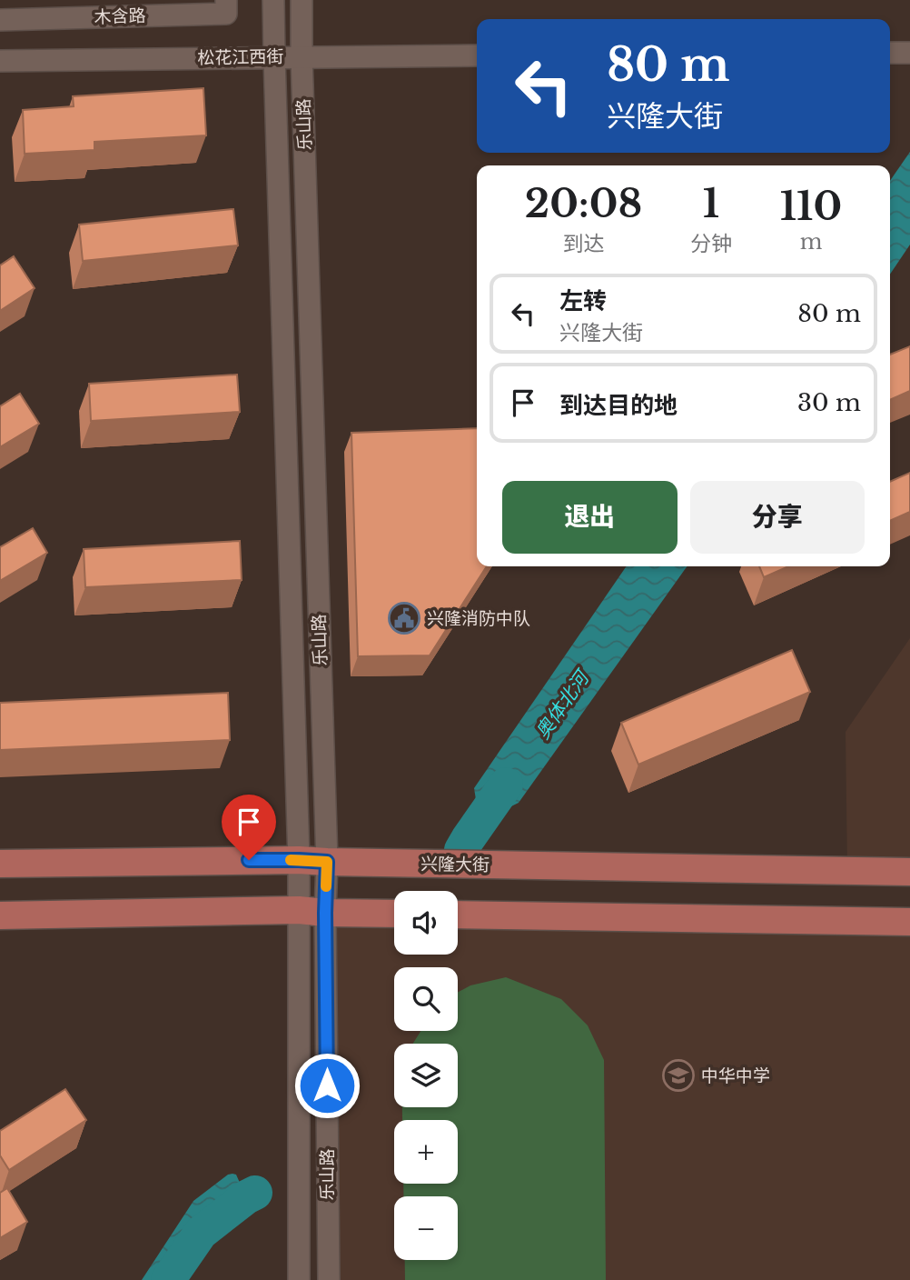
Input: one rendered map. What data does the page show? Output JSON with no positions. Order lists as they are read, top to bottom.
{
  "streets": {
    "main road": ["兴隆大街"],
    "street": ["木含路", "松花江西街", "乐山路"]
  },
  "crossings": [
    ["松花江西街", "乐山路"],
    ["乐山路", "兴隆大街"]
  ],
  "water": ["奥体北河"],
  "places": {
    "public building": ["兴隆消防中队"],
    "school or university": ["中华中学"]
  },
  "page": {
    "turn": ["80 m", "兴隆大街"],
    "eta": [
      "20:08",
      "到达",
      "1",
      "分钟",
      "110",
      "m"
    ],
    "list": [
      {
        "name": "左转",
        "note": "兴隆大街",
        "value": "80 m"
      },
      {
        "name": "到达目的地",
        "value": "30 m"
      }
    ],
    "buttons": ["退出", "分享"],
    "map_buttons": ["+", "−"]
  }
}
